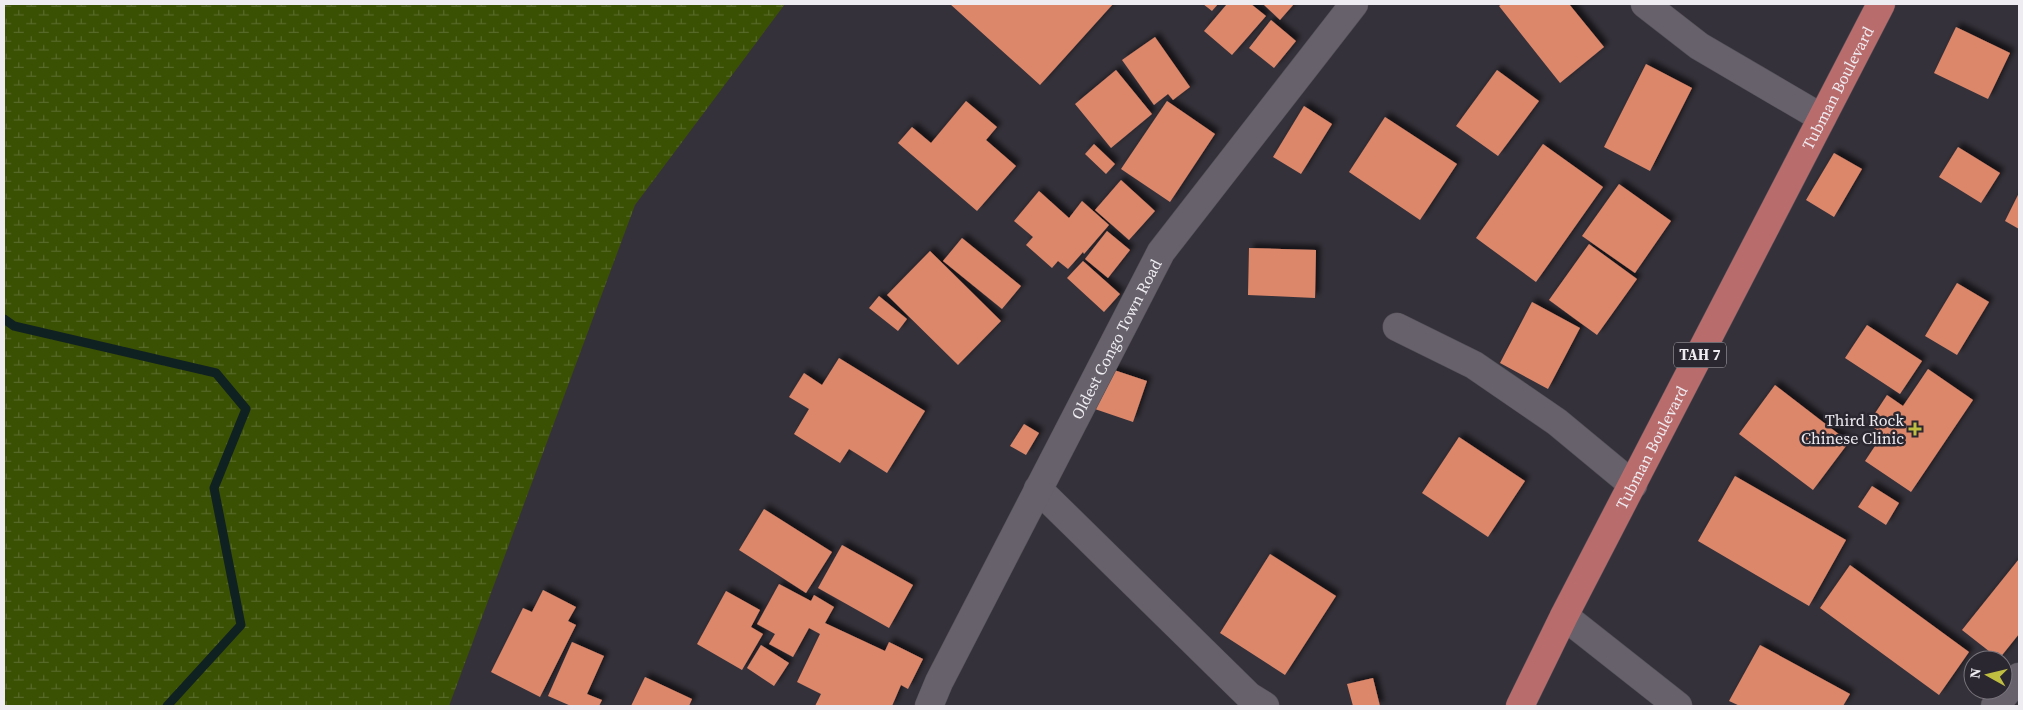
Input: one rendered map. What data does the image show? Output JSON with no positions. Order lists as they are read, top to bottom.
{
  "streets": {
    "highway": ["Tubman Boulevard", "TAH 7"],
    "street": ["Oldest Congo Town Road"]
  },
  "places": {
    "health": ["Third Rock Chinese Clinic"]
  },
  "north": "left"
}
